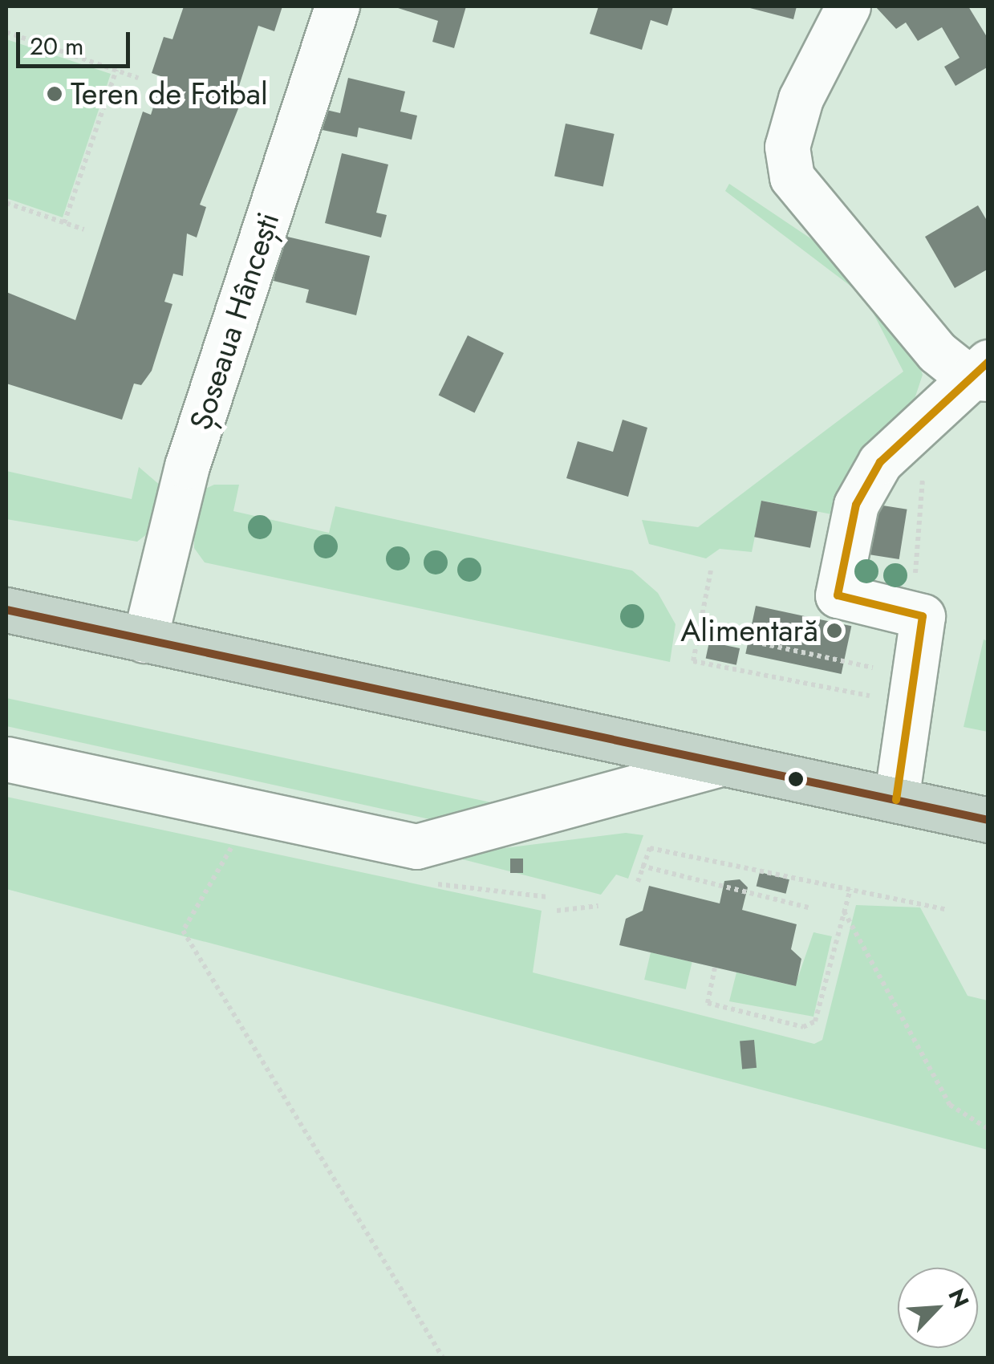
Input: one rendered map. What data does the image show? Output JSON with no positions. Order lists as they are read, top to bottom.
{
  "streets": {
    "street": ["Șoseaua Hâncești"]
  },
  "places": ["Teren de Fotbal", "Alimentară"],
  "scale_bar": "20 m",
  "north": "top right"
}
